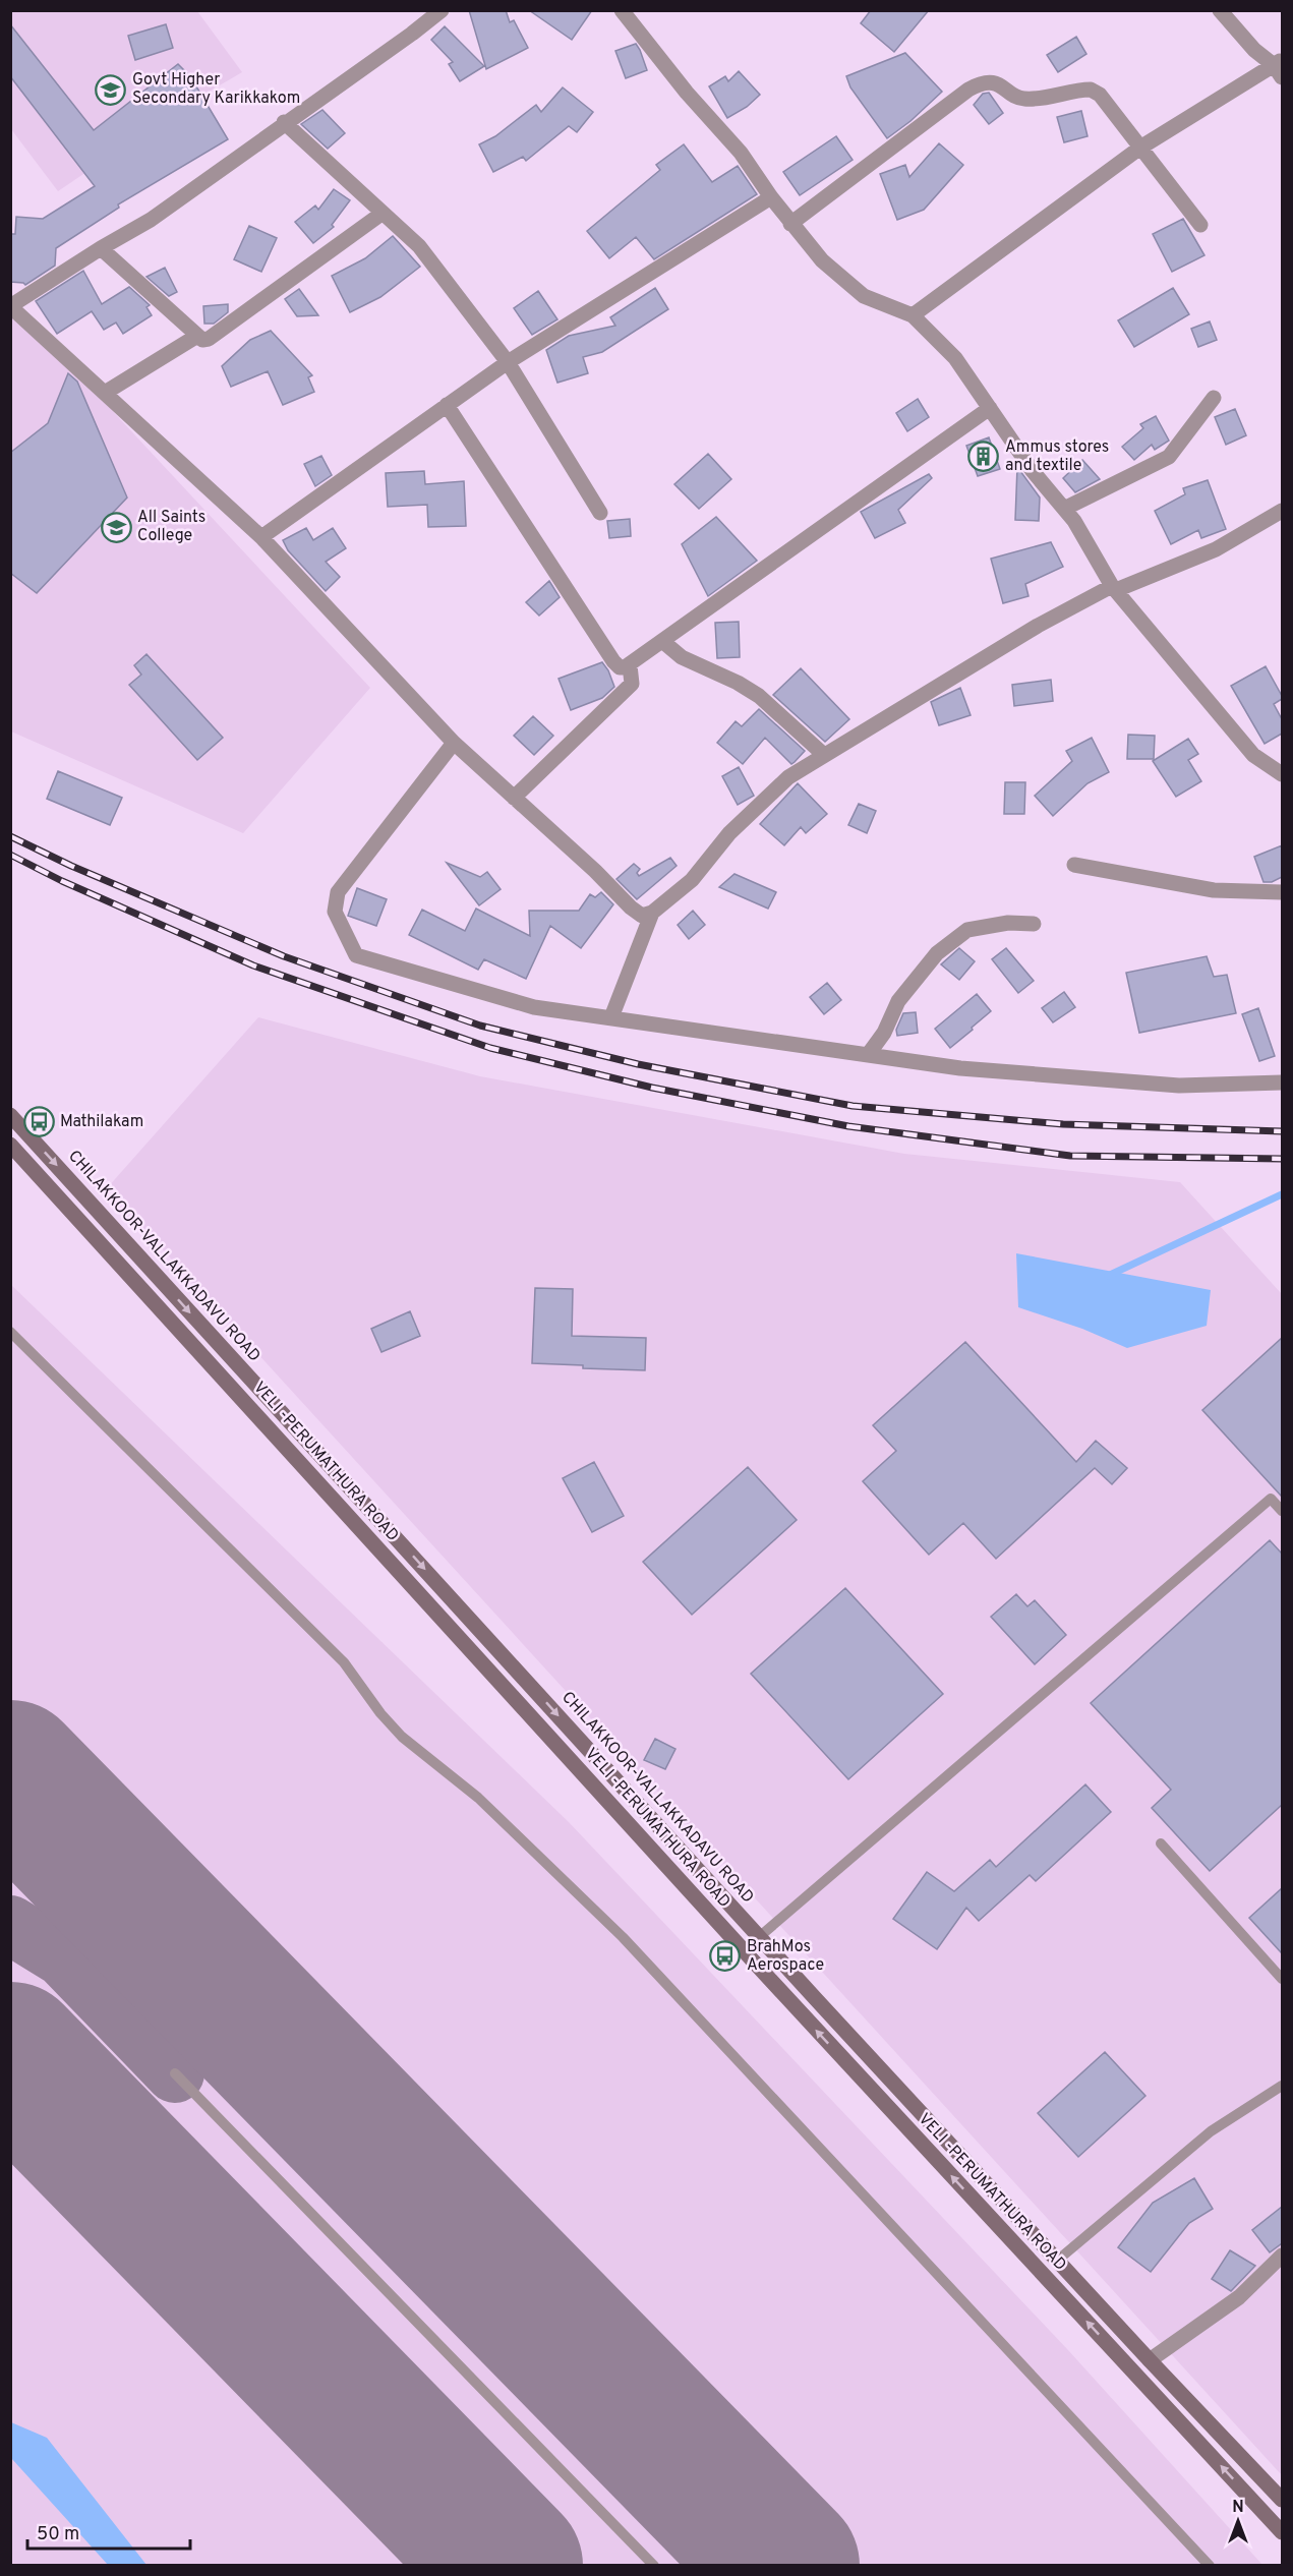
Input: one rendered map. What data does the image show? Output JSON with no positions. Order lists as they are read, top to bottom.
{
  "streets": {
    "main road": ["CHILAKKOOR-VALLAKKADAVU ROAD", "VELI -PERUMATHURA ROAD"]
  },
  "one_way": ["CHILAKKOOR-VALLAKKADAVU ROAD", "VELI -PERUMATHURA ROAD"],
  "places": {
    "school or university": ["Govt Higher Secondary Karikkakom", "All Saints College"],
    "building": ["Ammus stores and textile"],
    "bus stop": ["Mathilakam", "BrahMos Aerospace"]
  },
  "scale_bar": "50 m",
  "north": "top"
}
